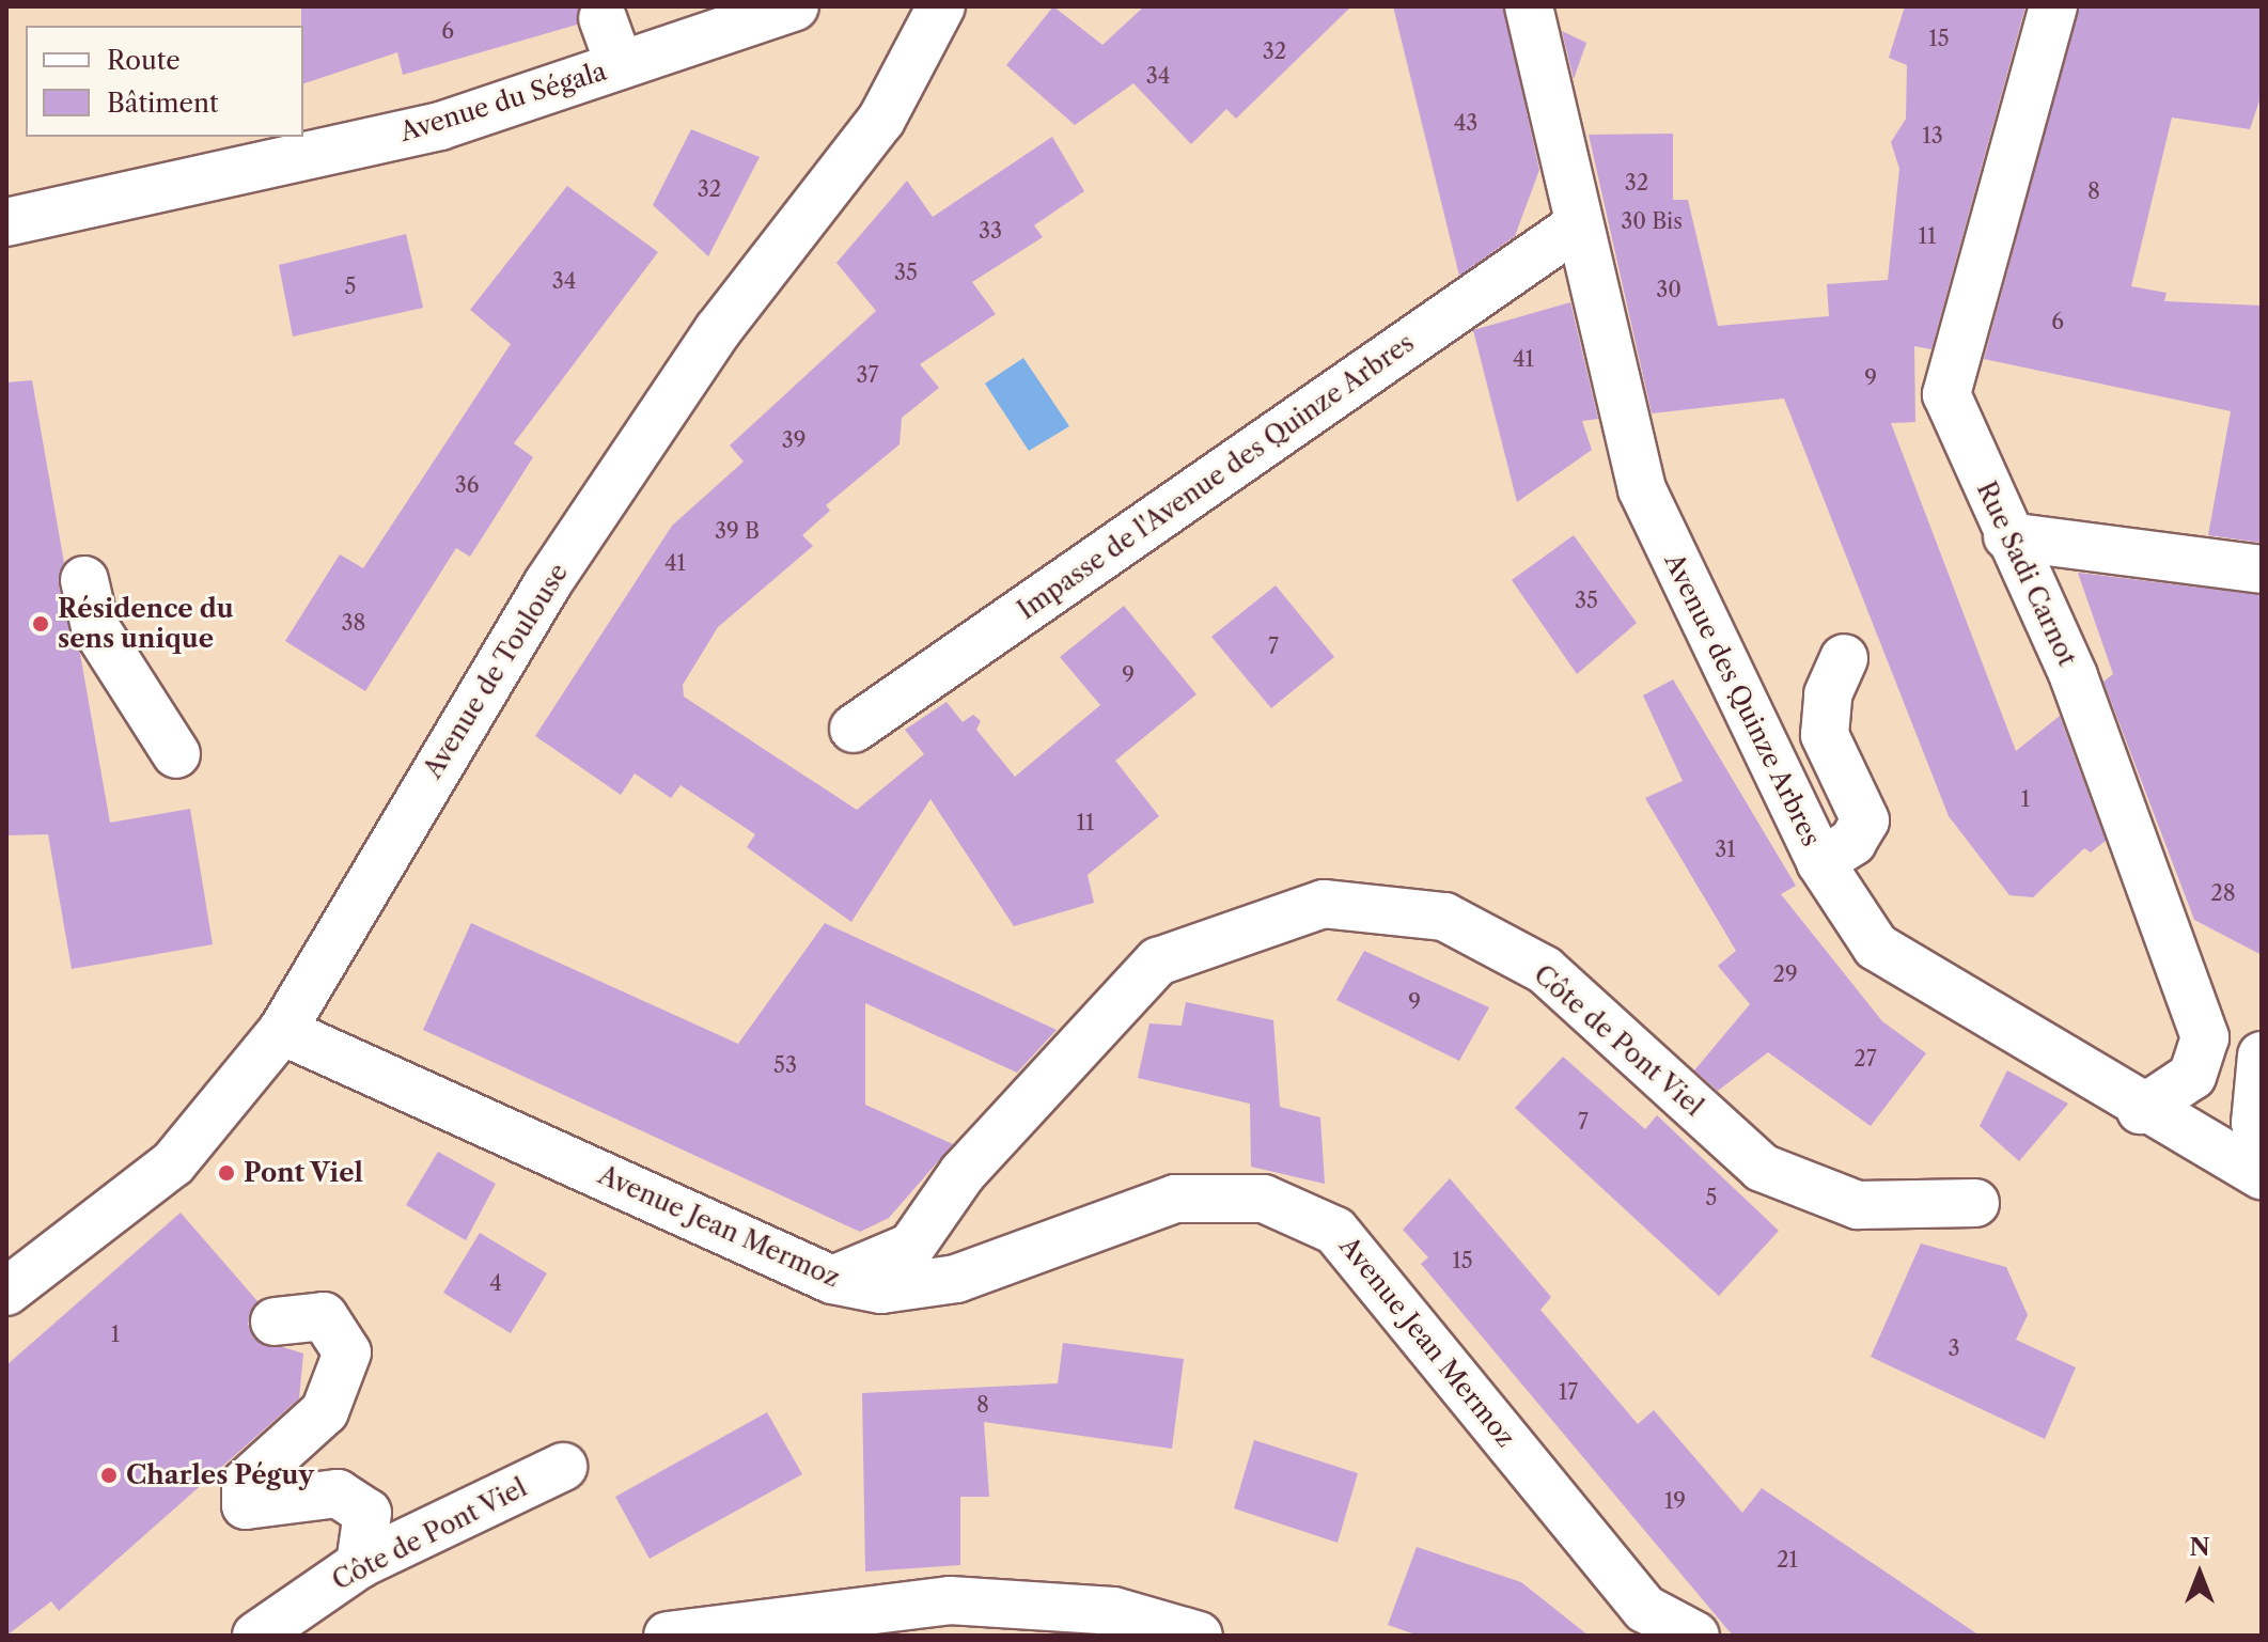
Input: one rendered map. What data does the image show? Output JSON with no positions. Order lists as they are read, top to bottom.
{
  "streets": {
    "street": [
      "Avenue du Ségala",
      "Impasse de l'Avenue des Quinze Arbres",
      "Rue Sadi Carnot",
      "Avenue de Toulouse",
      "Avenue des Quinze Arbres",
      "Côte de Pont Viel",
      "Avenue Jean Mermoz"
    ]
  },
  "crossings": [
    ["Impasse de l'Avenue des Quinze Arbres", "Avenue des Quinze Arbres"],
    ["Avenue de Toulouse", "Avenue Jean Mermoz"],
    ["Côte de Pont Viel", "Avenue Jean Mermoz"]
  ],
  "places": ["Résidence du sens unique", "Pont Viel", "Charles Péguy"],
  "house_numbers": [
    "6",
    "15",
    "32",
    "34",
    "43",
    "13",
    "32",
    "32",
    "8",
    "30 Bis",
    "33",
    "11",
    "35",
    "34",
    "5",
    "30",
    "6",
    "41",
    "37",
    "9",
    "39",
    "36",
    "39 B",
    "41",
    "35",
    "38",
    "7",
    "9",
    "1",
    "11",
    "31",
    "28",
    "29",
    "9",
    "27",
    "53",
    "7",
    "5",
    "15",
    "4",
    "1",
    "3",
    "17",
    "8",
    "19",
    "21"
  ],
  "legend": ["Route", "Bâtiment"],
  "north": "top"
}
